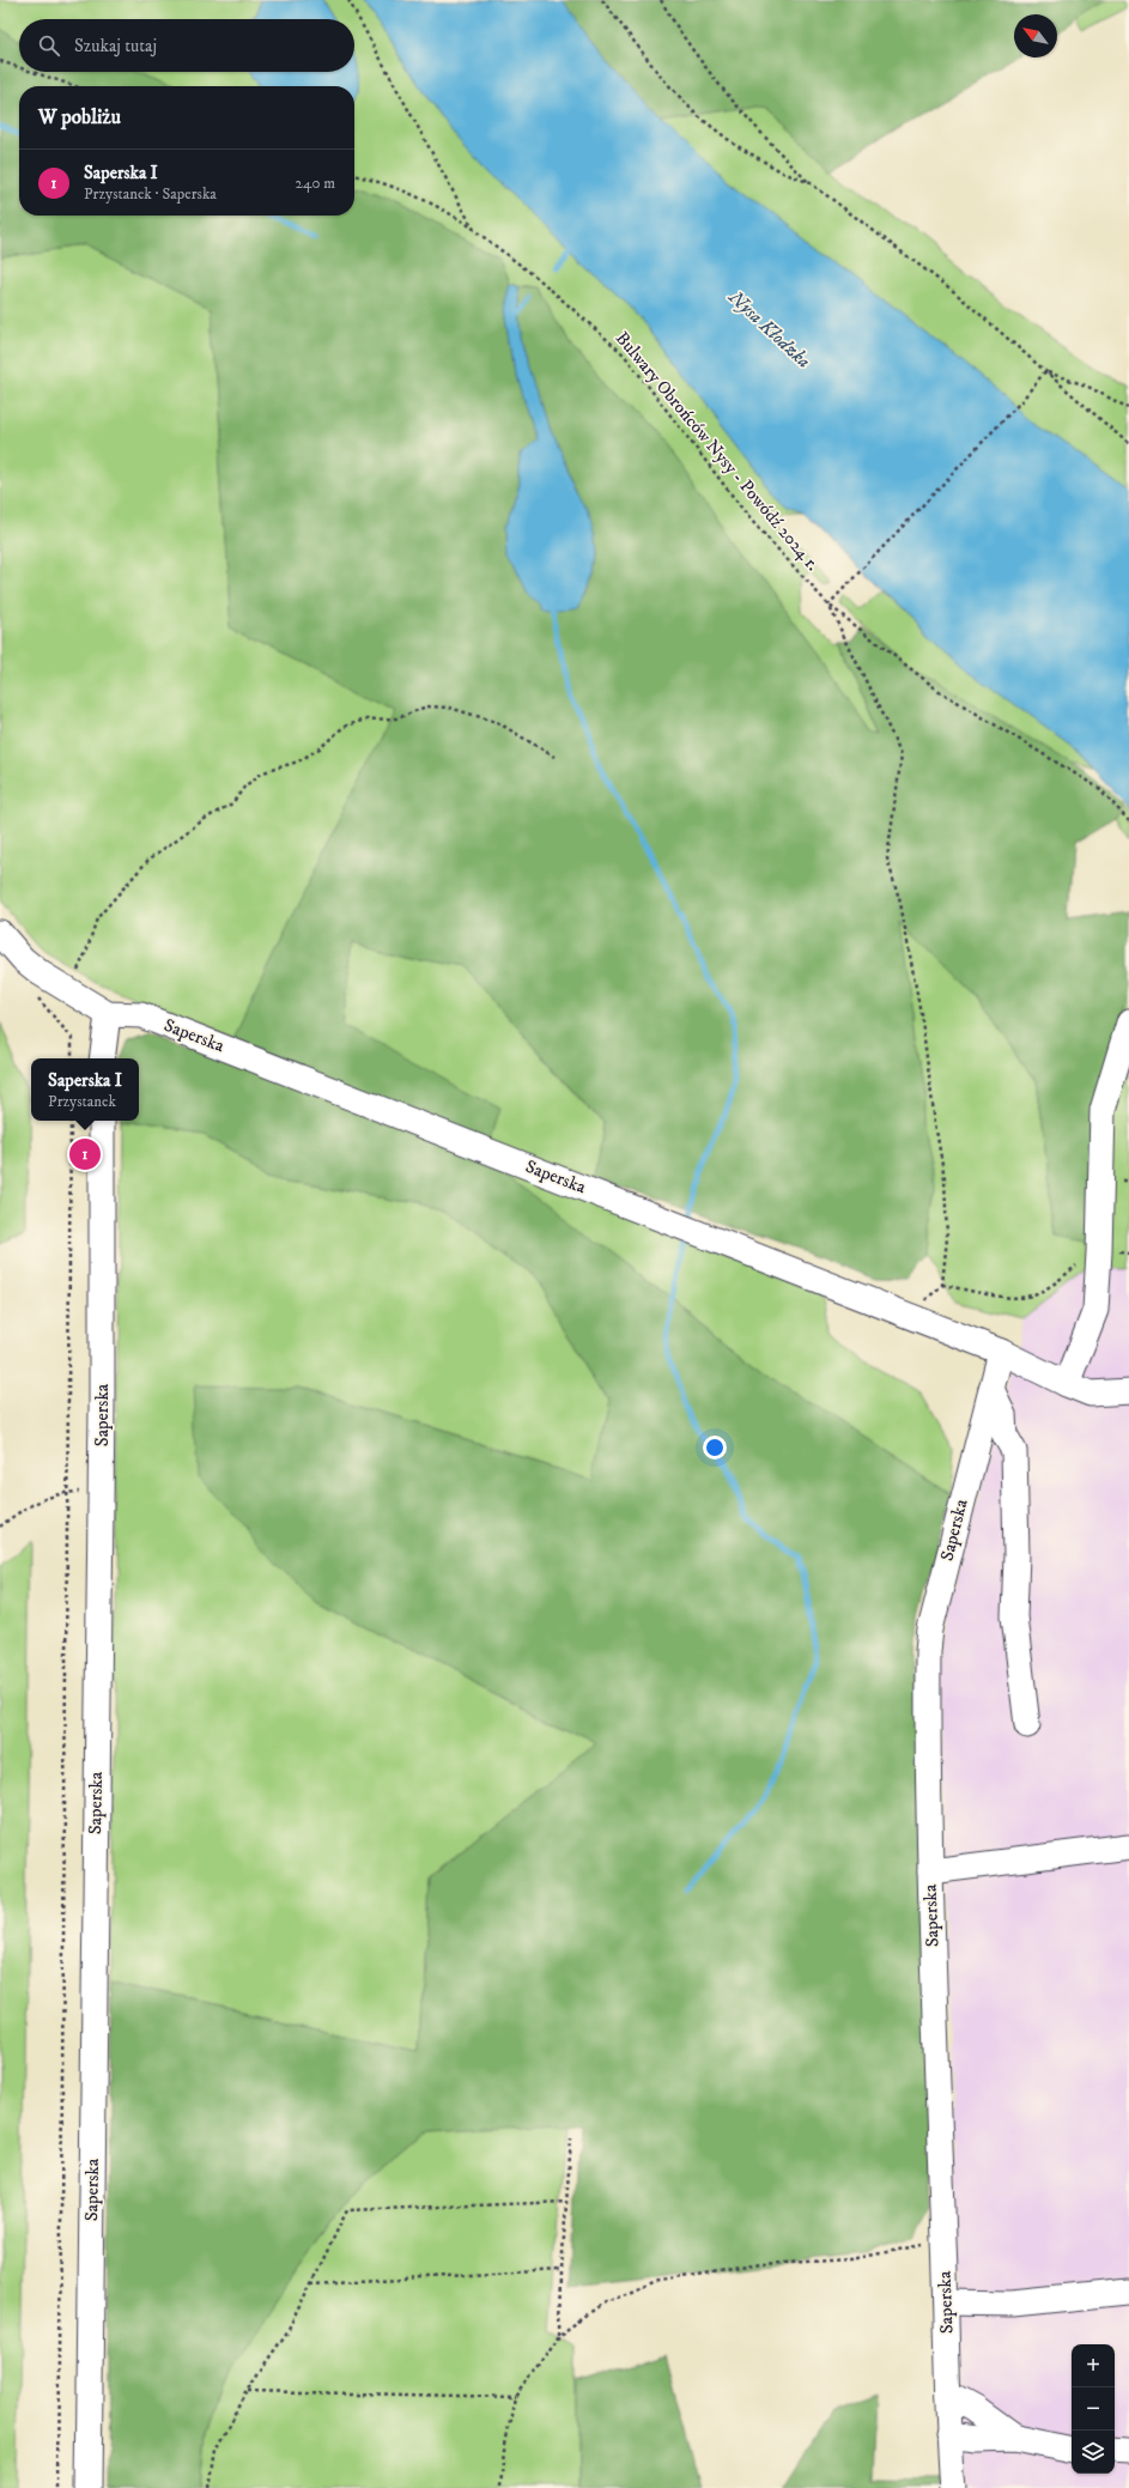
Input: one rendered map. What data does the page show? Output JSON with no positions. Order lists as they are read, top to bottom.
{
  "streets": {
    "street": ["Saperska"],
    "path": ["Bulwary Obrońców Nysy - Powódź 2024 r."]
  },
  "water": ["Nysa Kłodzka"],
  "north": "top left",
  "page": {
    "search": "Szukaj tutaj",
    "heading": "W pobliżu",
    "list": [
      {
        "mark": "1",
        "name": "Saperska I",
        "note": "Przystanek · Saperska",
        "value": "240 m"
      }
    ],
    "popup": ["Saperska I", "Przystanek"],
    "pins": "1",
    "map_buttons": ["+", "−"]
  }
}
